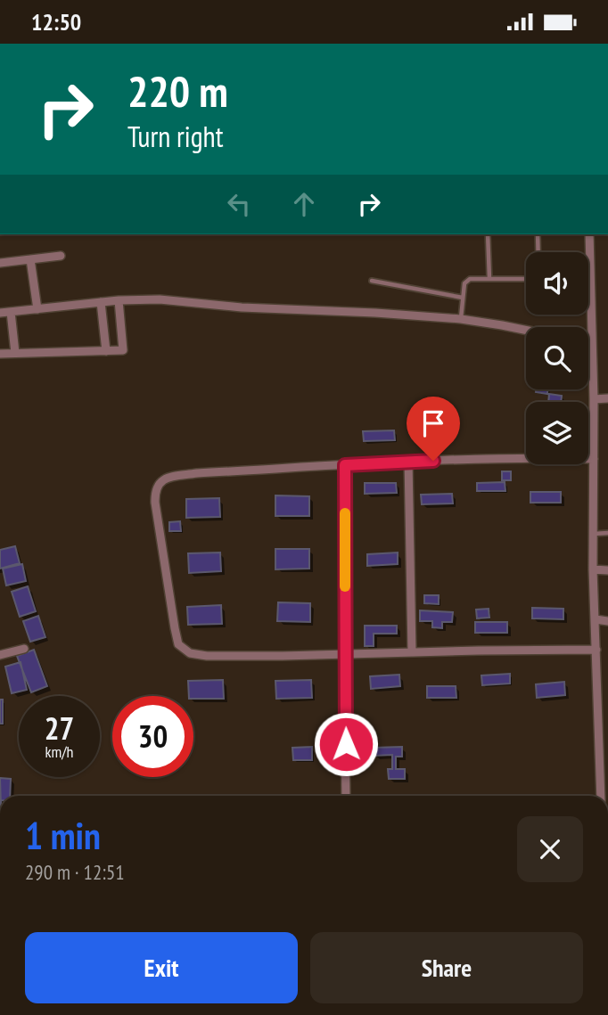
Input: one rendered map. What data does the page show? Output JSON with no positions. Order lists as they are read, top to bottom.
{
  "page": {
    "status": "12:50",
    "turn": ["220 m", "Turn right"],
    "speed": "27 km/h",
    "limit": "30",
    "heading": ["1 min", "290 m · 12:51"],
    "buttons": ["Exit", "Share"]
  }
}
